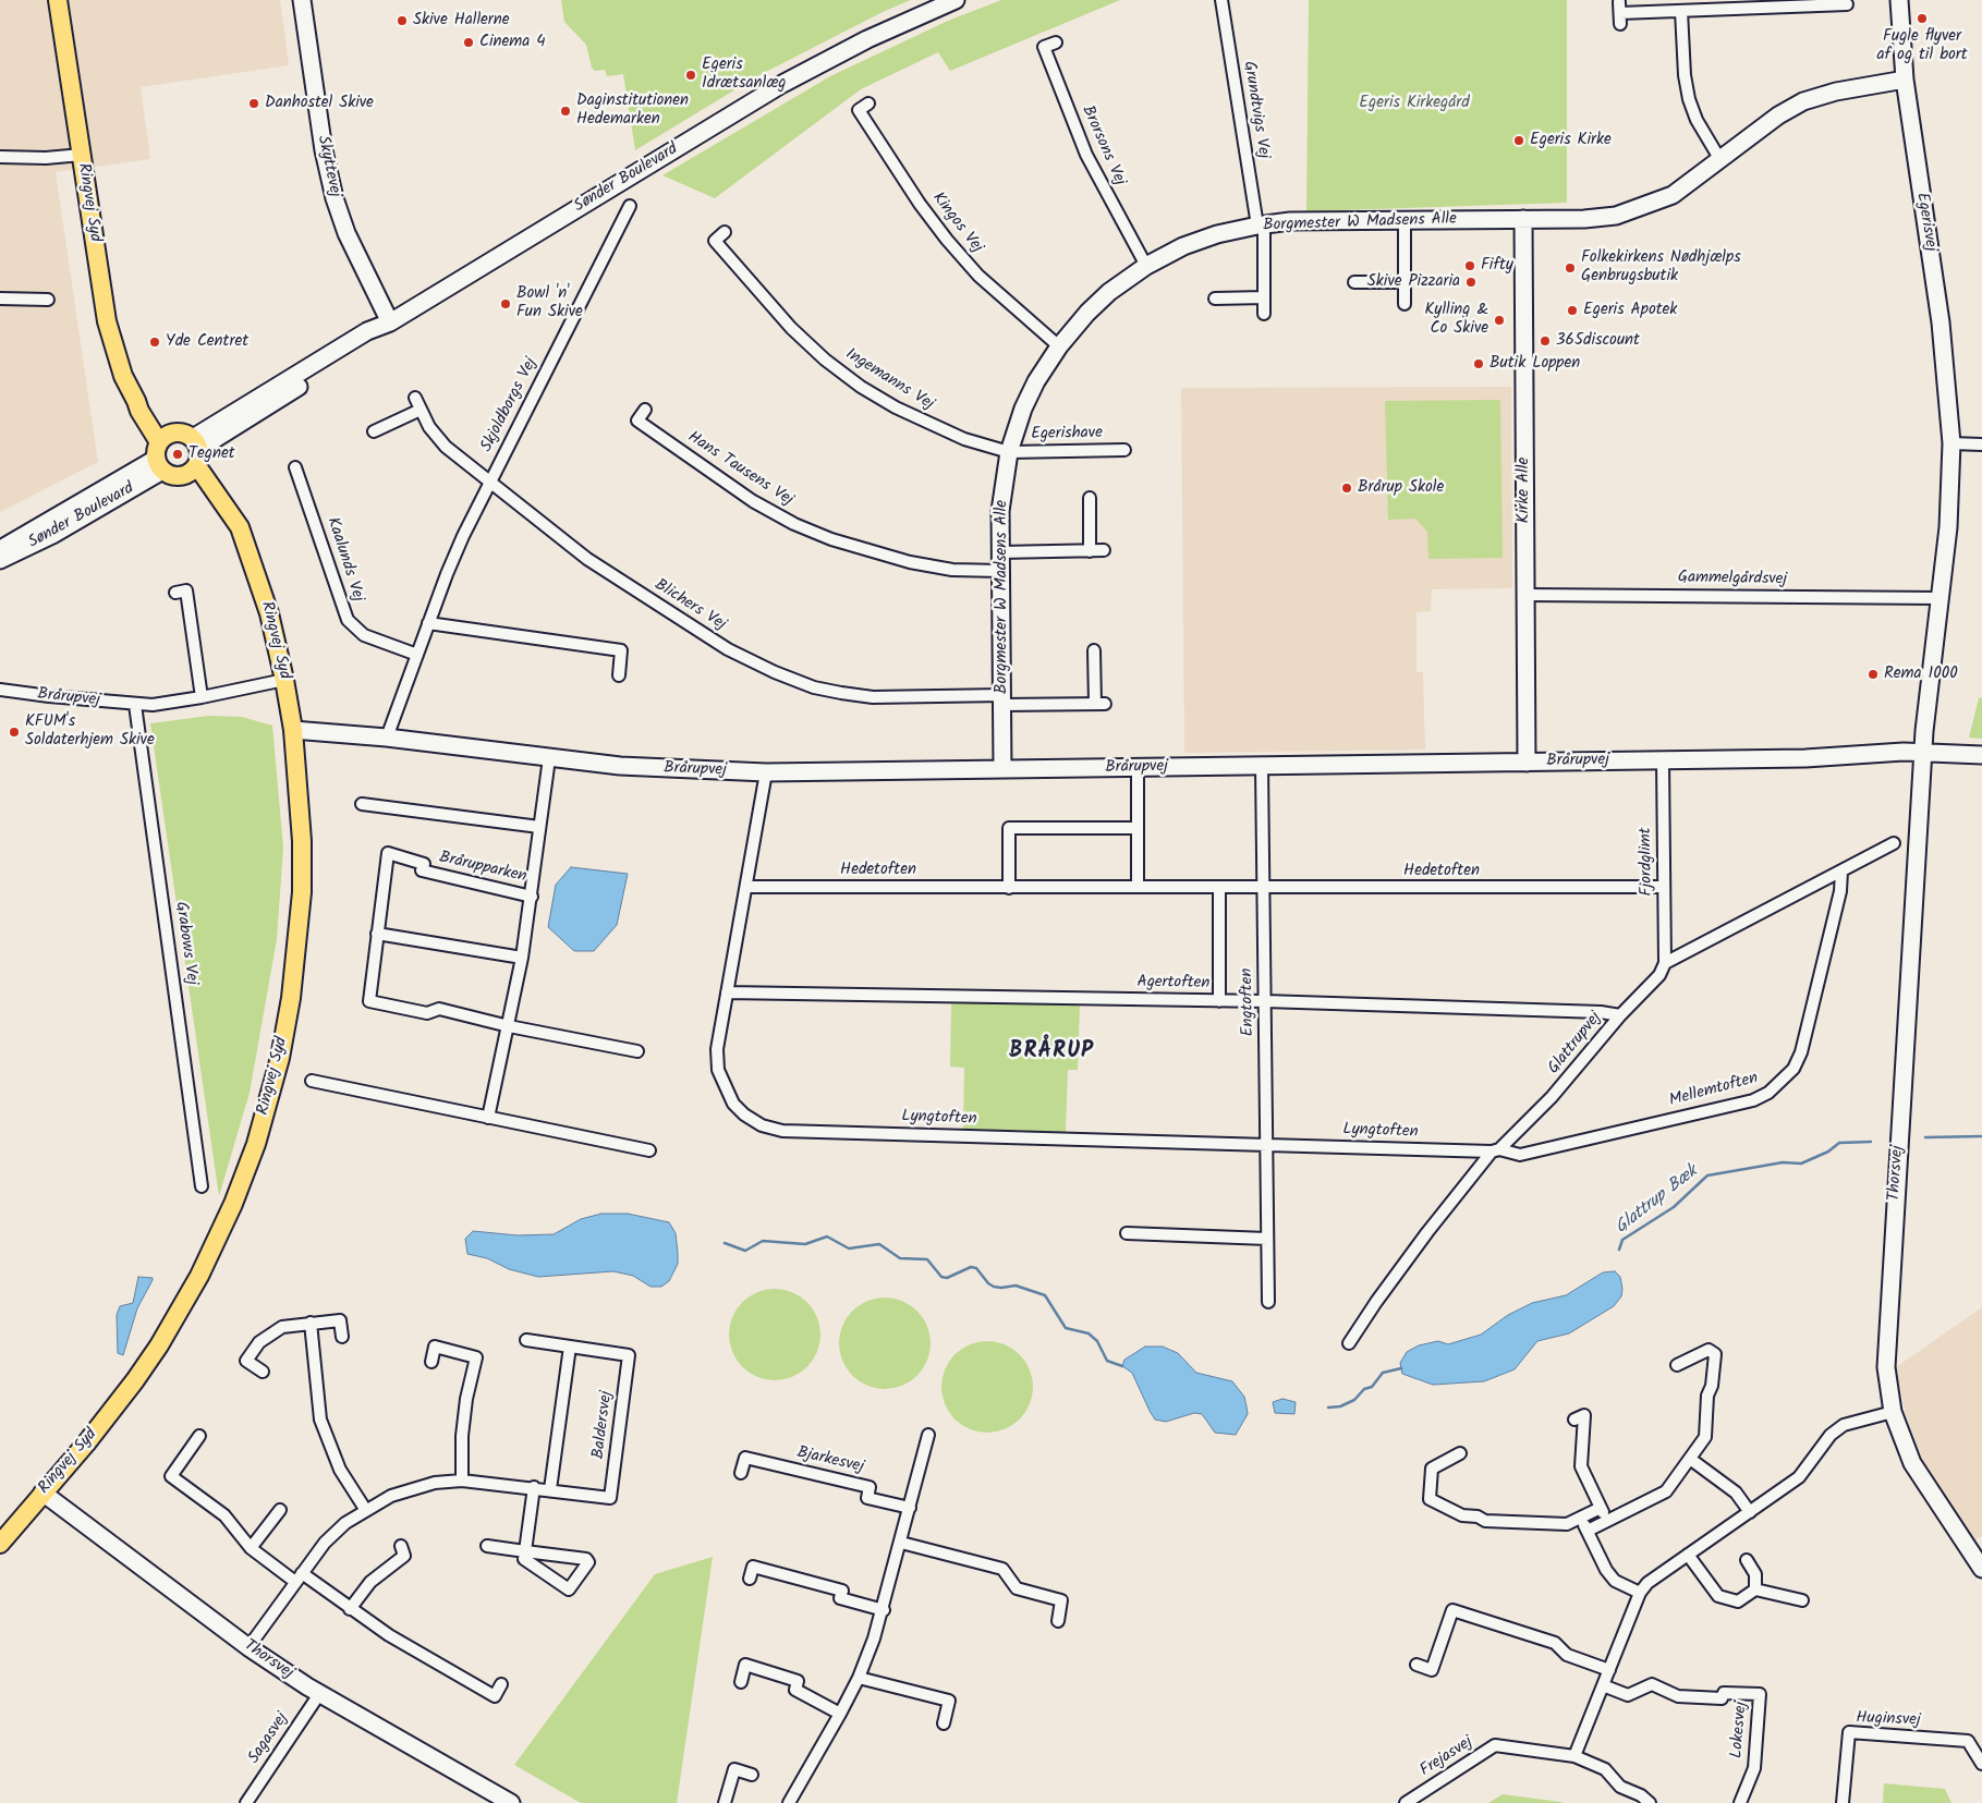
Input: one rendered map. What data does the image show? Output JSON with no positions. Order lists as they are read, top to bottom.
{
  "streets": {
    "main road": ["Ringvej Syd"],
    "street": [
      "Grundtvigs Vej",
      "Brorsons Vej",
      "Skyttevej",
      "Sønder Boulevard",
      "Egerisvej",
      "Kingos Vej",
      "Borgmester W Madsens Alle",
      "Ingemanns Vej",
      "Skjoldborgs Vej",
      "Egerishave",
      "Hans Tausens Vej",
      "Kirke Alle",
      "Kaalunds Vej",
      "Gammelgårdsvej",
      "Blichers Vej",
      "Brårupvej",
      "Fjordglimt",
      "Brårupparken",
      "Hedetoften",
      "Grabows Vej",
      "Agertoften",
      "Engtoften",
      "Glattrupvej",
      "Mellemtoften",
      "Lyngtoften",
      "Thorsvej",
      "Baldersvej",
      "Bjarkesvej",
      "Huginsvej",
      "Lokesvej",
      "Sagasvej",
      "Frejasvej"
    ]
  },
  "crossings": [
    ["Grundtvigs Vej", "Borgmester W Madsens Alle"],
    ["Brorsons Vej", "Borgmester W Madsens Alle"],
    ["Skyttevej", "Sønder Boulevard"],
    ["Sønder Boulevard", "Ringvej Syd"],
    ["Ringvej Syd", "Brårupvej"],
    ["Ringvej Syd", "Thorsvej"],
    ["Egerisvej", "Borgmester W Madsens Alle"],
    ["Egerisvej", "Gammelgårdsvej"],
    ["Egerisvej", "Brårupvej"],
    ["Egerisvej", "Thorsvej"],
    ["Kingos Vej", "Borgmester W Madsens Alle"],
    ["Borgmester W Madsens Alle", "Ingemanns Vej"],
    ["Borgmester W Madsens Alle", "Egerishave"],
    ["Borgmester W Madsens Alle", "Hans Tausens Vej"],
    ["Borgmester W Madsens Alle", "Kirke Alle"],
    ["Borgmester W Madsens Alle", "Blichers Vej"],
    ["Borgmester W Madsens Alle", "Brårupvej"],
    ["Ingemanns Vej", "Egerishave"],
    ["Skjoldborgs Vej", "Kaalunds Vej"],
    ["Skjoldborgs Vej", "Blichers Vej"],
    ["Skjoldborgs Vej", "Brårupvej"],
    ["Kirke Alle", "Gammelgårdsvej"],
    ["Kirke Alle", "Brårupvej"],
    ["Brårupvej", "Fjordglimt"],
    ["Brårupvej", "Brårupparken"],
    ["Brårupvej", "Grabows Vej"],
    ["Brårupvej", "Engtoften"],
    ["Brårupvej", "Lyngtoften"],
    ["Brårupvej", "Thorsvej"],
    ["Fjordglimt", "Hedetoften"],
    ["Fjordglimt", "Glattrupvej"],
    ["Hedetoften", "Engtoften"],
    ["Hedetoften", "Lyngtoften"],
    ["Agertoften", "Engtoften"],
    ["Agertoften", "Glattrupvej"],
    ["Agertoften", "Lyngtoften"],
    ["Engtoften", "Lyngtoften"],
    ["Glattrupvej", "Mellemtoften"],
    ["Glattrupvej", "Lyngtoften"],
    ["Mellemtoften", "Lyngtoften"],
    ["Thorsvej", "Baldersvej"],
    ["Thorsvej", "Sagasvej"]
  ],
  "districts": ["BRÅRUP"],
  "water": ["Glattrup Bæk"],
  "parks": ["Egeris Kirkegård"],
  "places": [
    "Fugle flyver af og til bort",
    "Skive Hallerne",
    "Cinema 4",
    "Egeris Idrætsanlæg",
    "Danhostel Skive",
    "Daginstitutionen Hedemarken",
    "Egeris Kirke",
    "Fifty",
    "Folkekirkens Nødhjælps Genbrugsbutik",
    "Skive Pizzaria",
    "Bowl 'n' Fun Skive",
    "Egeris Apotek",
    "Kylling & Co Skive",
    "365discount",
    "Yde Centret",
    "Butik Loppen",
    "Tegnet",
    "Brårup Skole",
    "Rema 1000",
    "KFUM's Soldaterhjem Skive"
  ]
}
